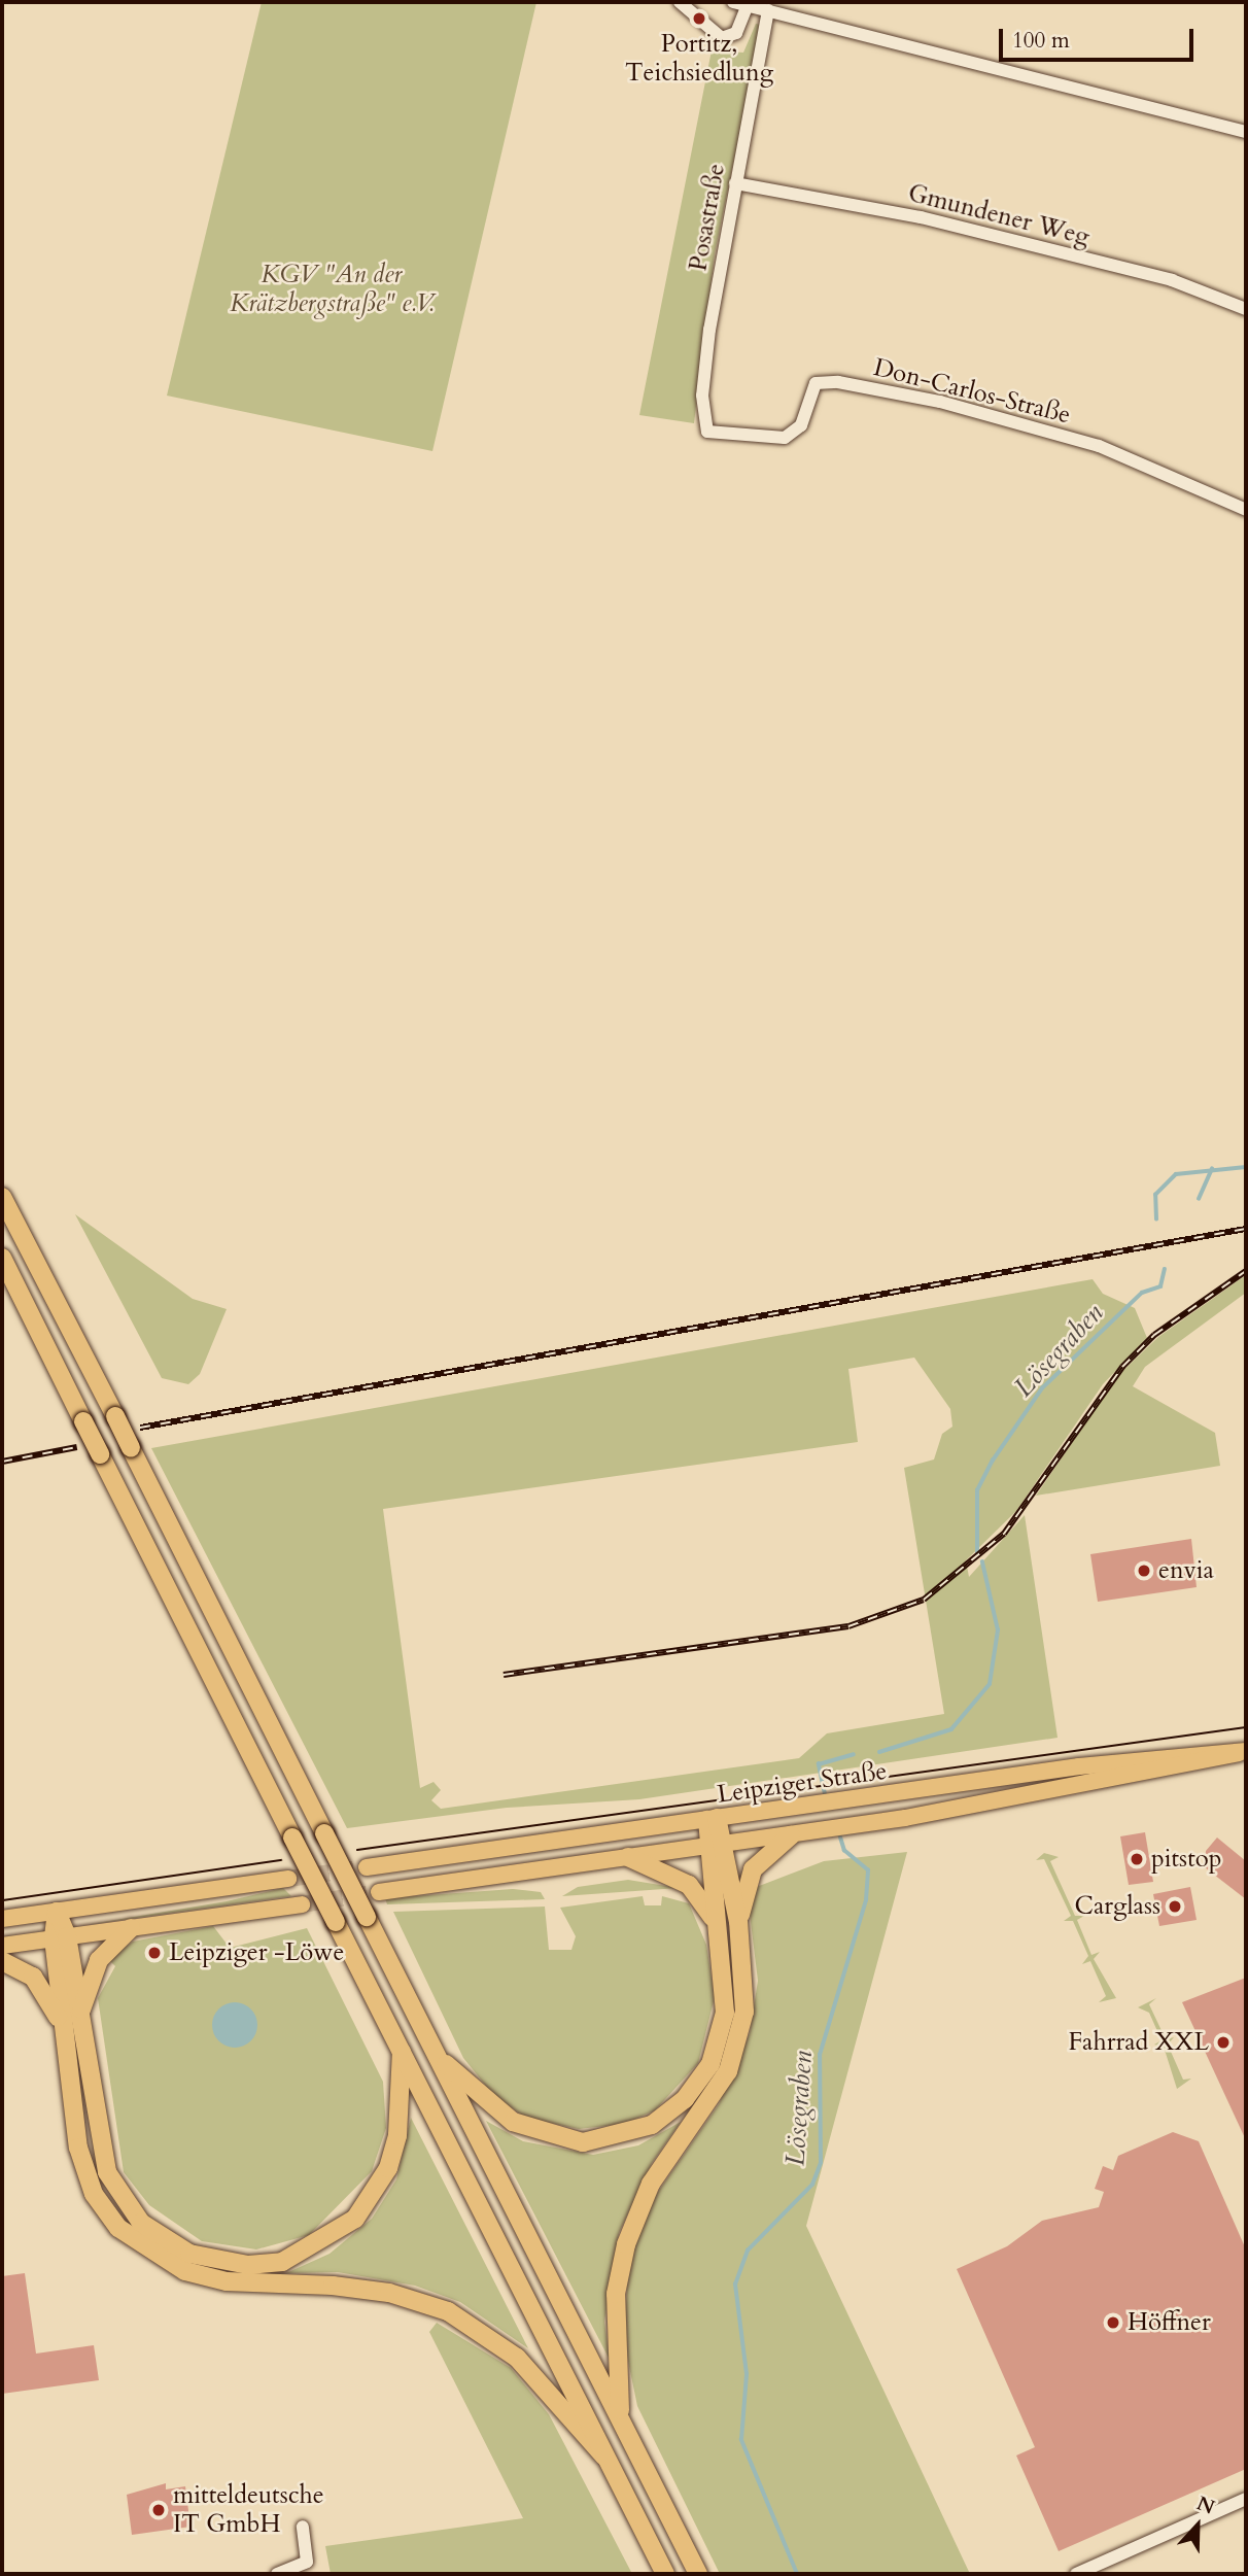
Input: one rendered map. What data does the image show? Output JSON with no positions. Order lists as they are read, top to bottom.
{
  "streets": {
    "main road": ["Leipziger Straße"],
    "street": ["Gmundener Weg", "Posastraße", "Don-Carlos-Straße"]
  },
  "crossings": [
    ["Gmundener Weg", "Posastraße"],
    ["Posastraße", "Don-Carlos-Straße"]
  ],
  "water": ["Lösegraben"],
  "parks": ["KGV \"An der Krätzbergstraße\" e.V."],
  "places": [
    "Portitz, Teichsiedlung",
    "envia",
    "pitstop",
    "Carglass",
    "Leipziger -Löwe",
    "Fahrrad XXL",
    "Höffner",
    "mitteldeutsche IT GmbH"
  ],
  "scale_bar": "100 m",
  "north": "top"
}
